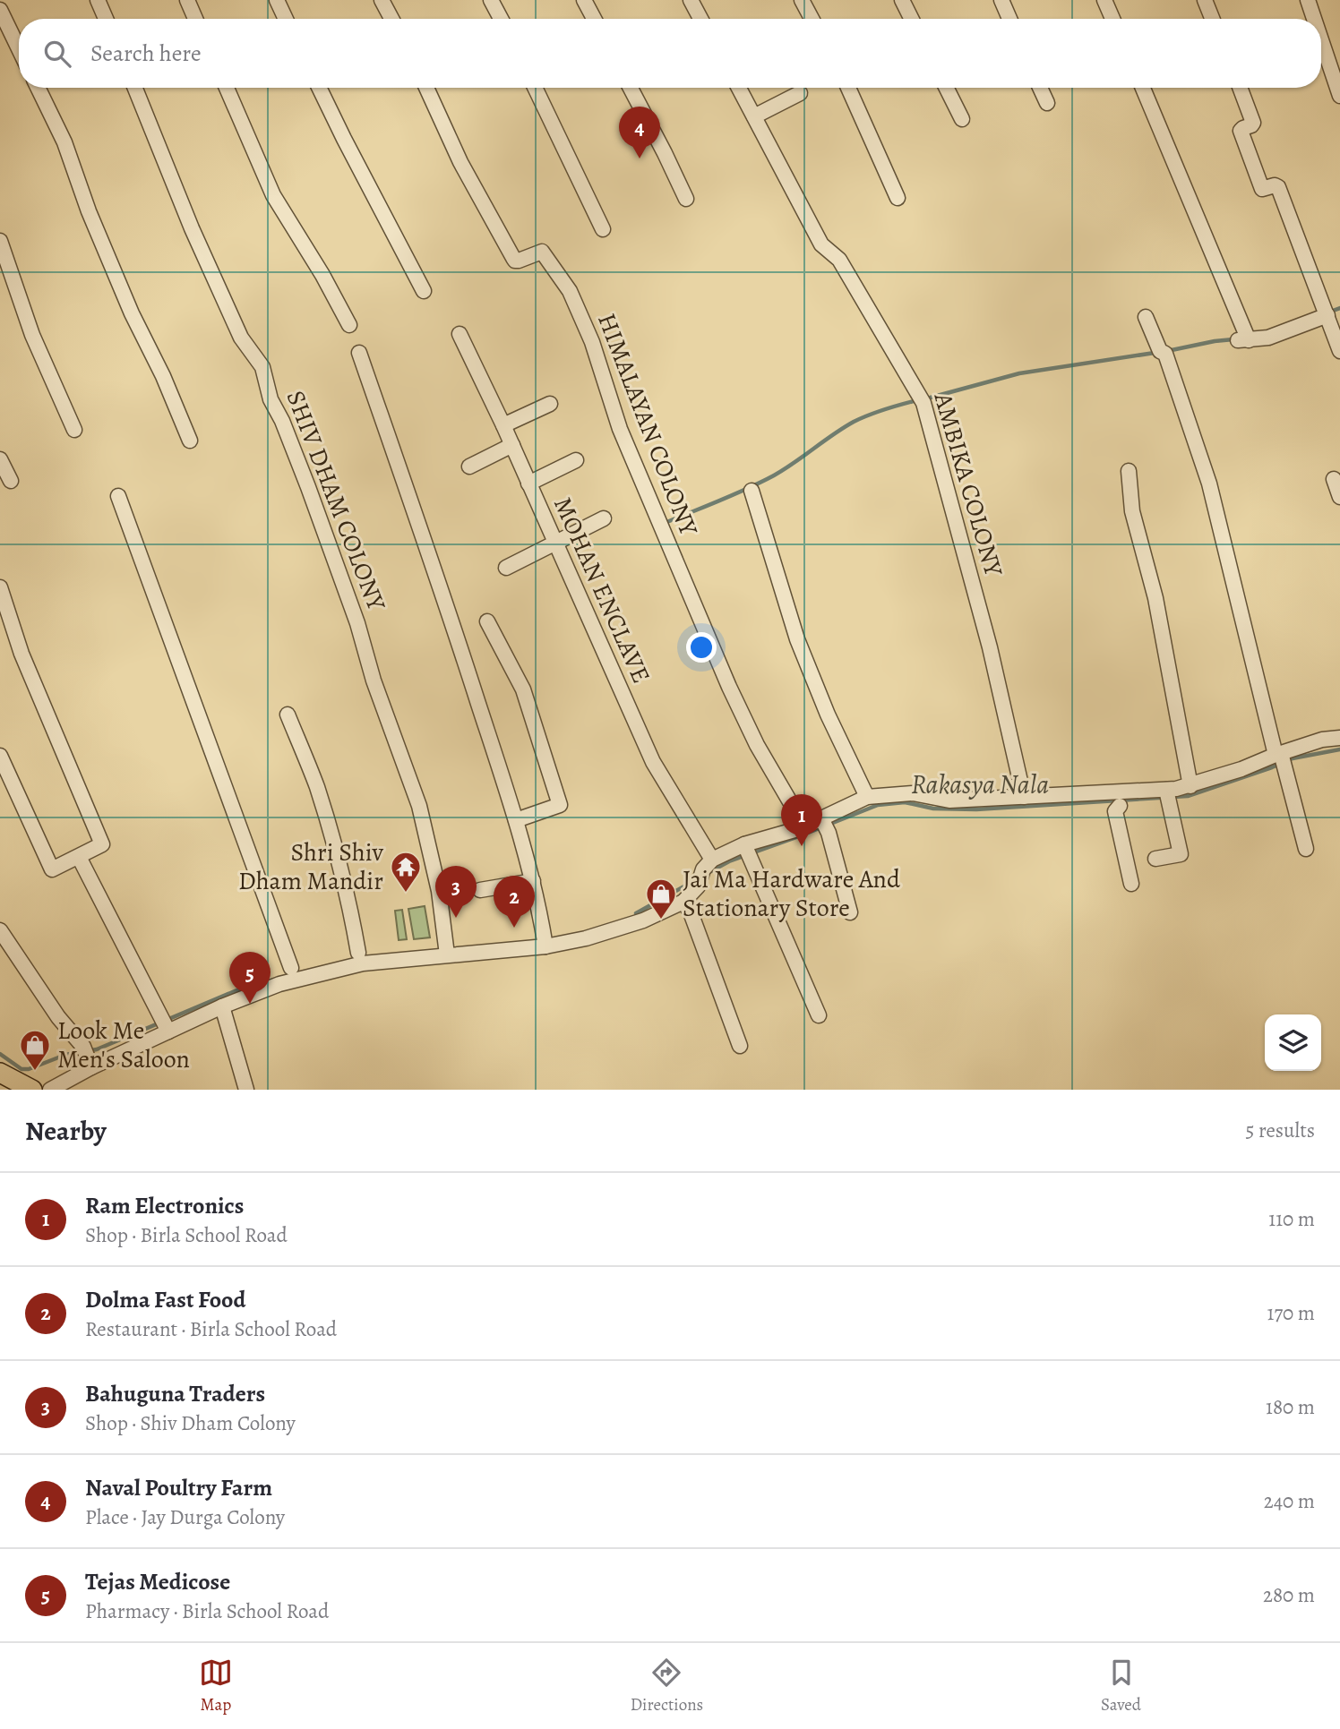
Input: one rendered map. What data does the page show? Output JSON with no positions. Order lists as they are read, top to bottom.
{
  "streets": {
    "street": [
      "HIMALAYAN COLONY",
      "AMBIKA COLONY",
      "SHIV DHAM COLONY",
      "MOHAN ENCLAVE"
    ]
  },
  "water": ["Rakasya Nala"],
  "places": {
    "temple": ["Shri Shiv Dham Mandir"],
    "shop": ["Jai Ma Hardware And Stationary Store", "Look Me Men's Saloon"]
  },
  "page": {
    "search": "Search here",
    "pins": [
      "4",
      "1",
      "3",
      "2",
      "5"
    ],
    "heading": ["Nearby", "5 results"],
    "list": [
      {
        "mark": "1",
        "name": "Ram Electronics",
        "note": "Shop · Birla School Road",
        "value": "110 m"
      },
      {
        "mark": "2",
        "name": "Dolma Fast Food",
        "note": "Restaurant · Birla School Road",
        "value": "170 m"
      },
      {
        "mark": "3",
        "name": "Bahuguna Traders",
        "note": "Shop · Shiv Dham Colony",
        "value": "180 m"
      },
      {
        "mark": "4",
        "name": "Naval Poultry Farm",
        "note": "Place · Jay Durga Colony",
        "value": "240 m"
      },
      {
        "mark": "5",
        "name": "Tejas Medicose",
        "note": "Pharmacy · Birla School Road",
        "value": "280 m"
      }
    ],
    "nav": ["Map", "Directions", "Saved"]
  }
}
